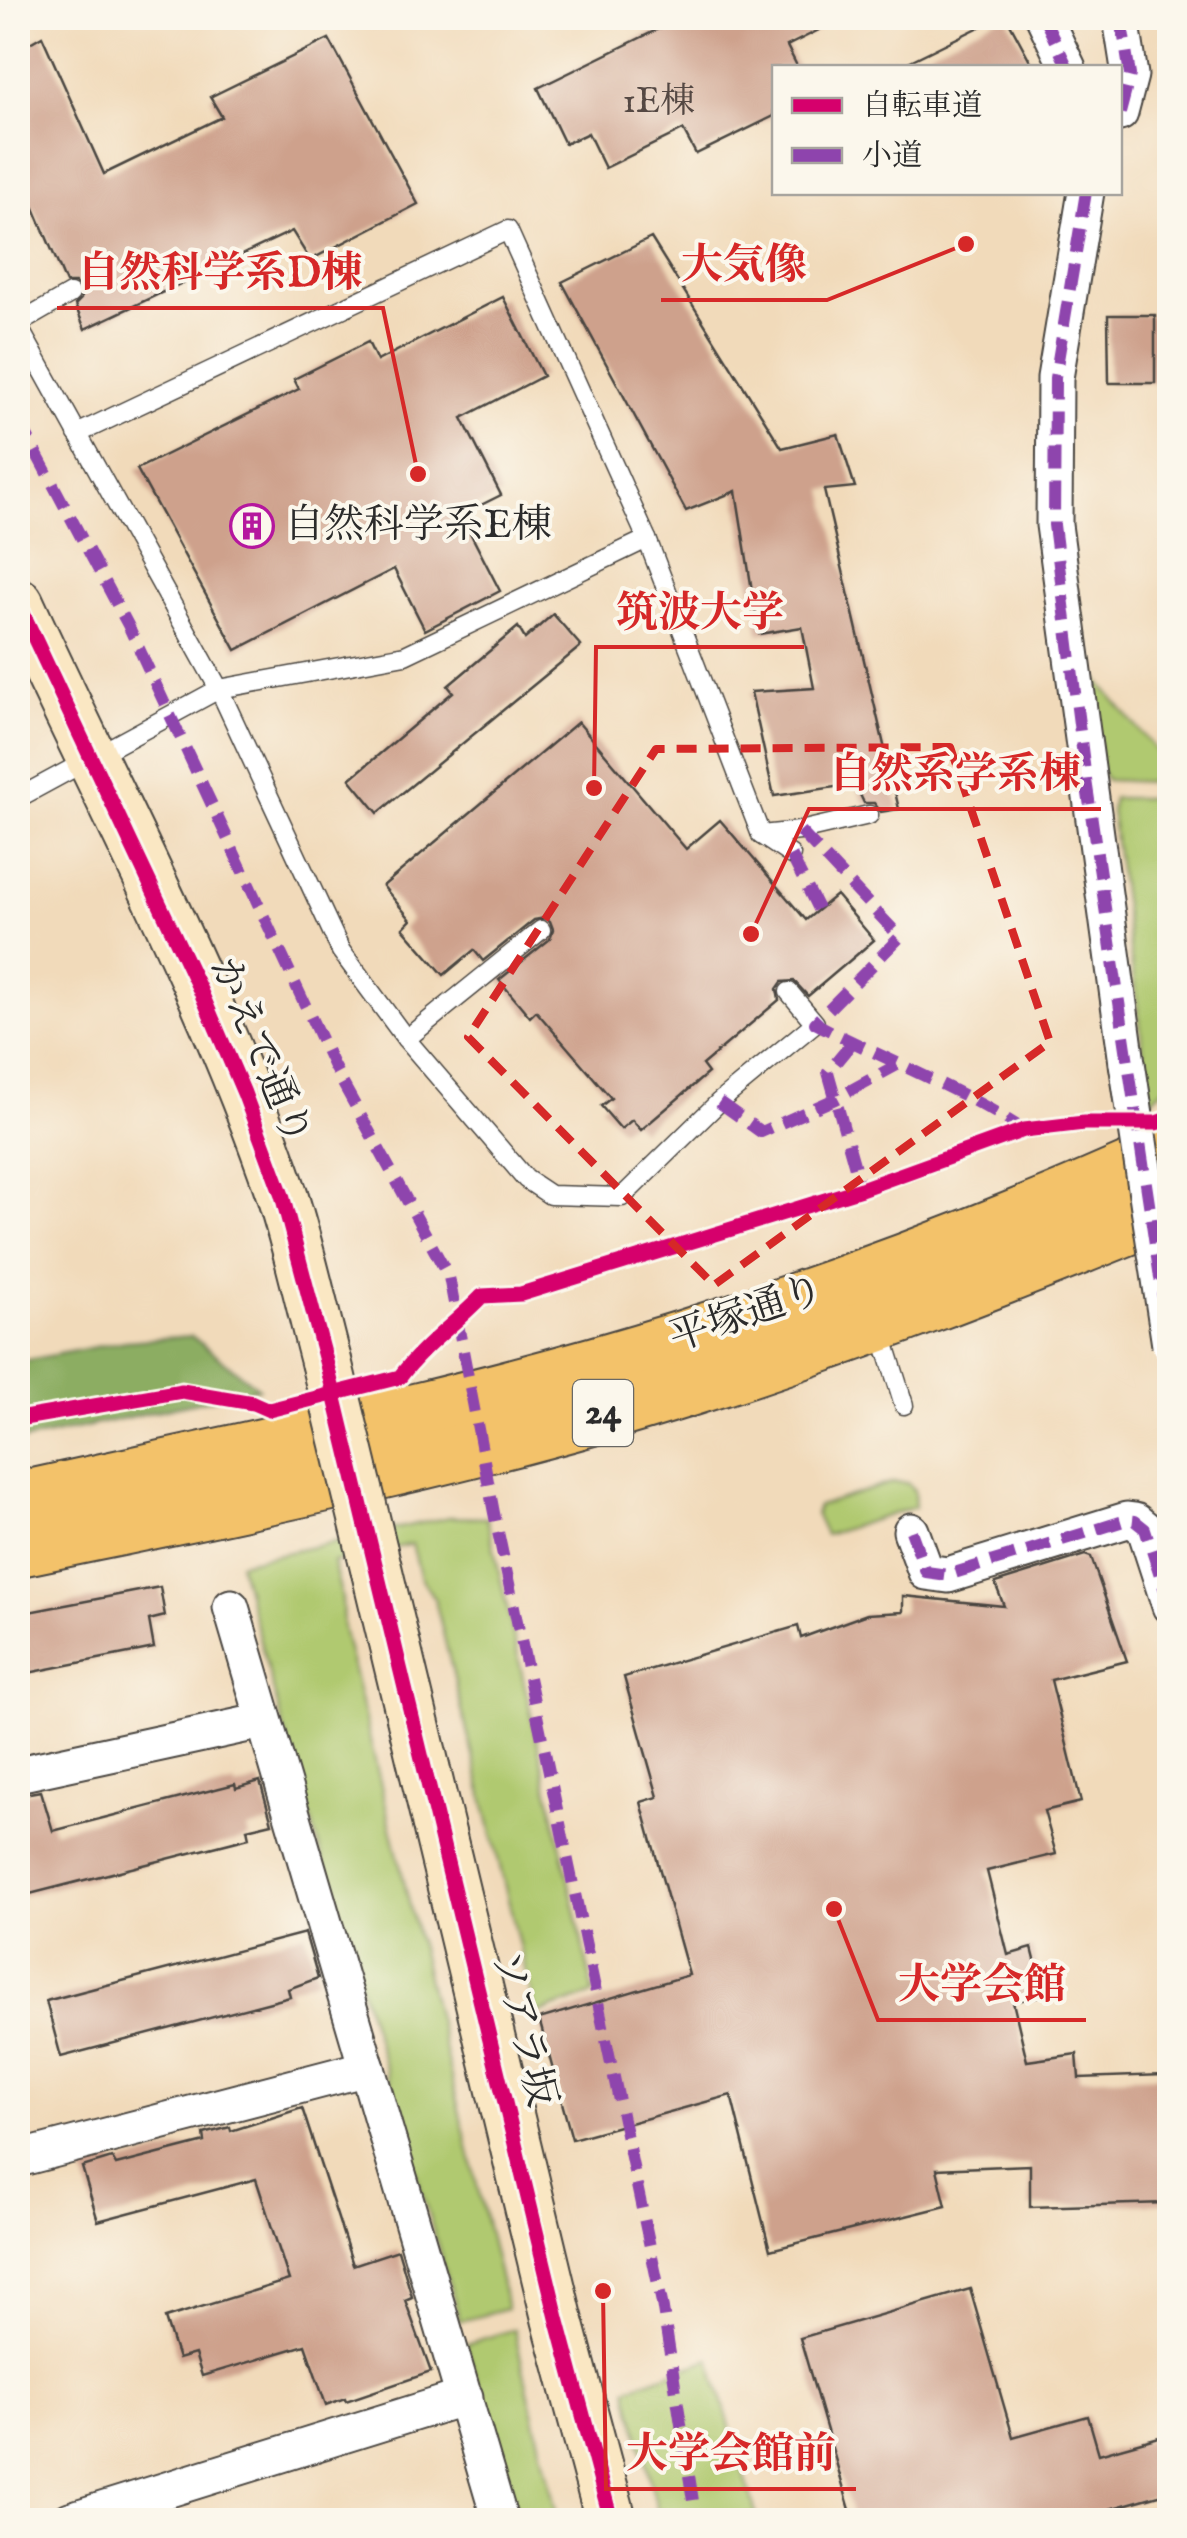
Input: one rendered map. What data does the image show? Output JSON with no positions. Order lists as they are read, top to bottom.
{
  "streets": {
    "main road": ["平塚通り", "24"],
    "street": ["かえで通り", "ソアラ坂"]
  },
  "crossings": [
    ["かえで通り", "ソアラ坂"]
  ],
  "places": {
    "other": [
      "大気像",
      "自然科学系D棟",
      "筑波大学",
      "自然系学系棟",
      "大学会館",
      "大学会館前"
    ],
    "building": ["自然科学系E棟"]
  },
  "house_numbers": ["1E棟"],
  "legend": ["自転車道", "小道"]
}
